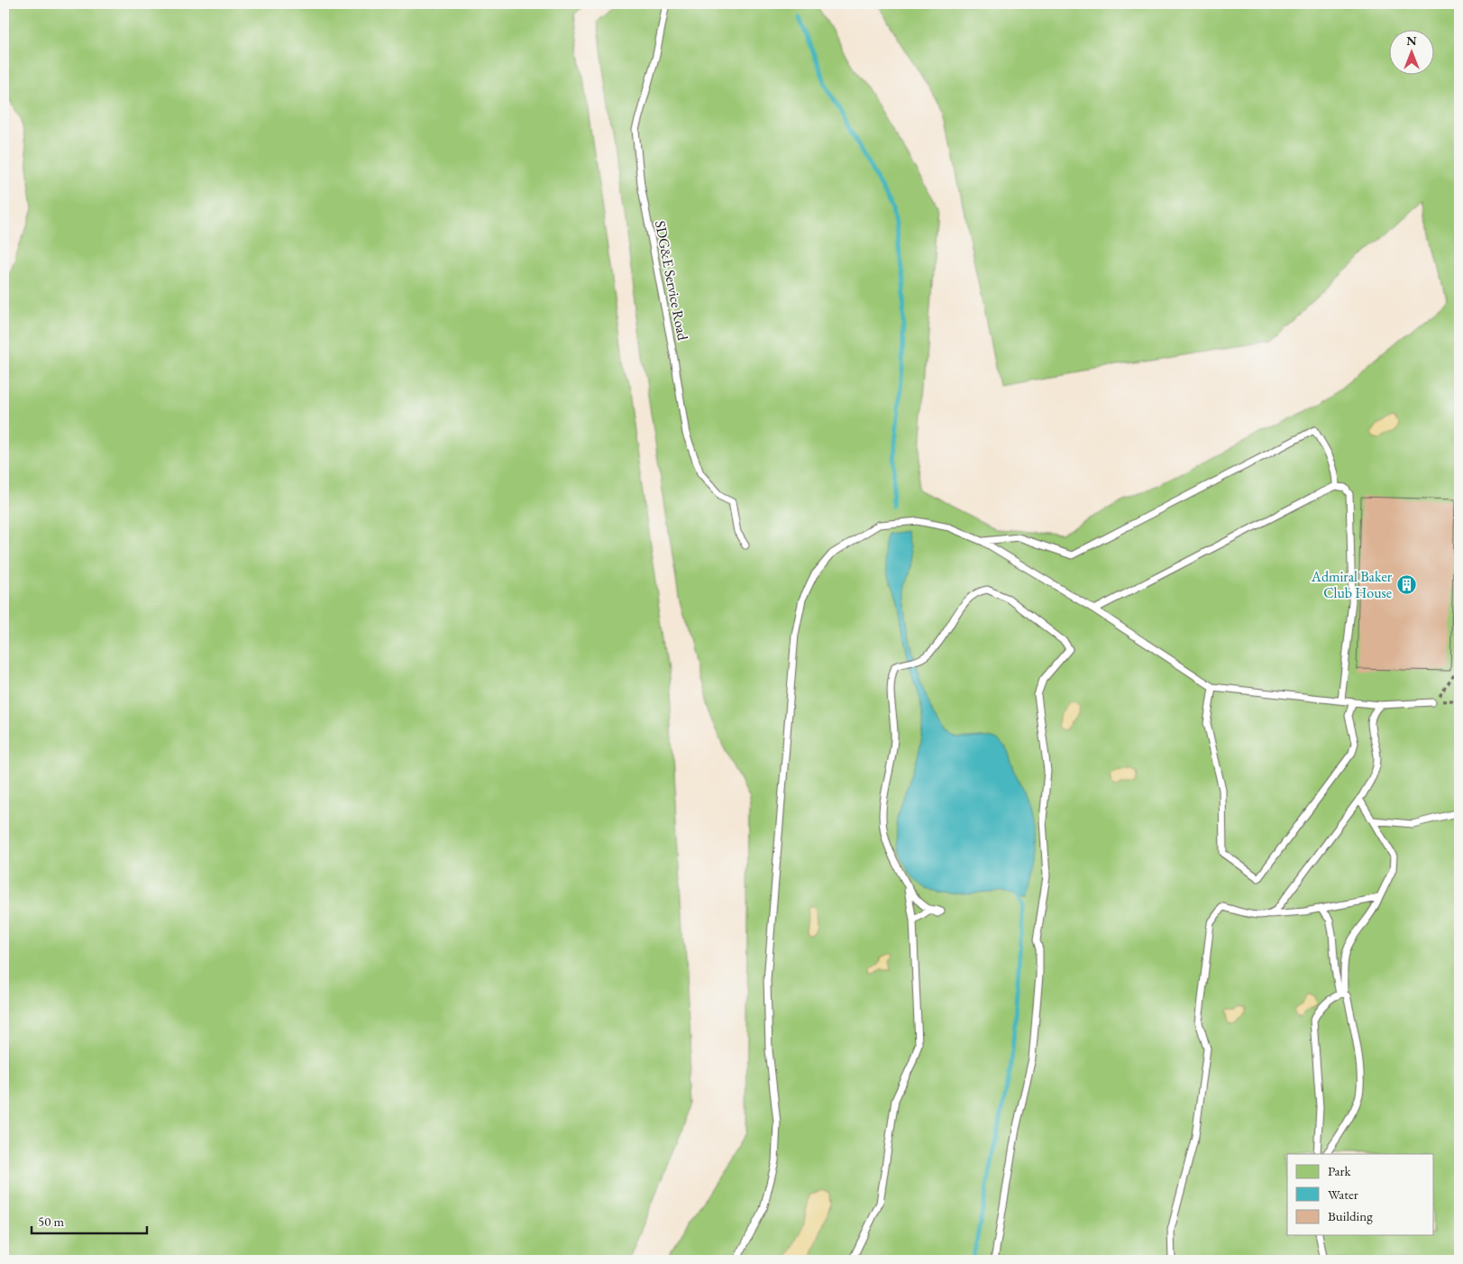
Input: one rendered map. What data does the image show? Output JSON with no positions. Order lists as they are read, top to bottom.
{
  "streets": {
    "lane": ["SDG&E Service Road"]
  },
  "places": {
    "building": ["Admiral Baker Club House"]
  },
  "legend": ["Park", "Water", "Building"],
  "scale_bar": "50 m",
  "north": "top"
}
